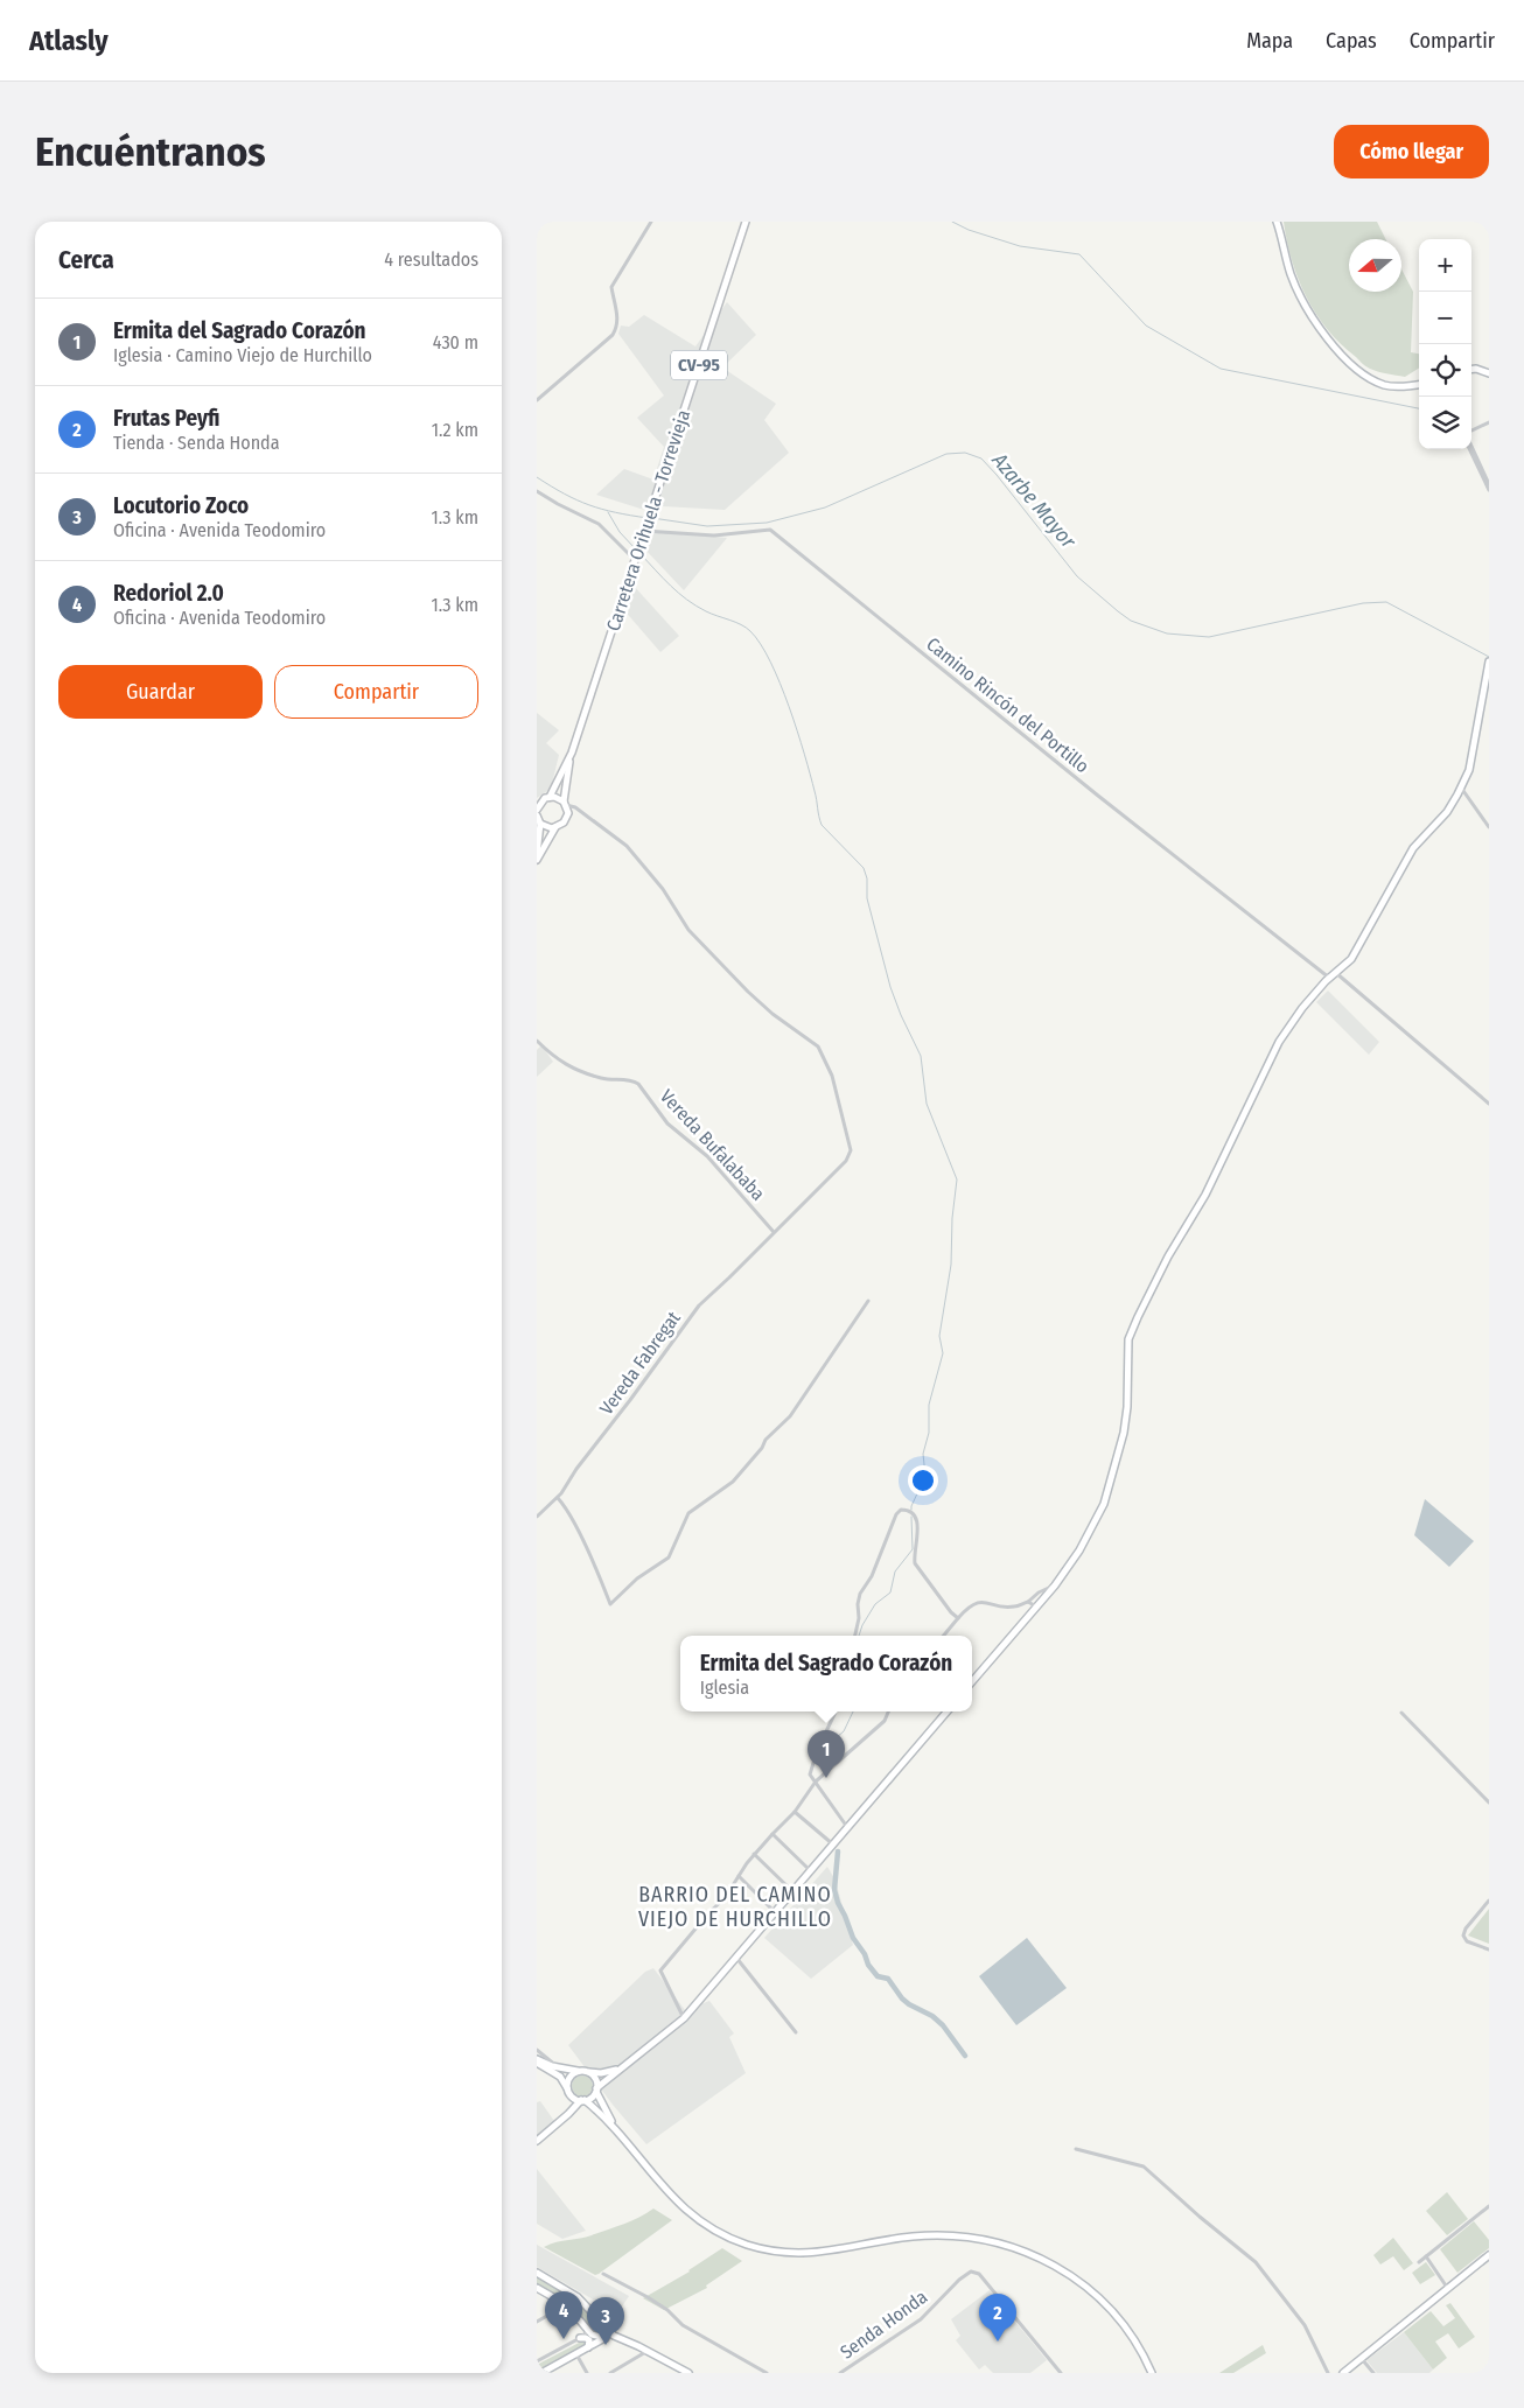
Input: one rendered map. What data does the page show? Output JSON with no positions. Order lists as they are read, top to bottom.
{
  "streets": {
    "main road": ["CV-95", "Carretera Orihuela - Torrevieja"],
    "street": [
      "Camino Rincón del Portillo",
      "Vereda Bufalababa",
      "Vereda Fabregat",
      "Senda Honda"
    ]
  },
  "crossings": [
    ["CV-95", "Carretera Orihuela - Torrevieja"],
    ["Carretera Orihuela - Torrevieja", "Camino Rincón del Portillo"],
    ["Vereda Bufalababa", "Vereda Fabregat"]
  ],
  "districts": ["BARRIO DEL CAMINO VIEJO DE HURCHILLO"],
  "water": ["Azarbe Mayor"],
  "north": "left",
  "page": {
    "header": "Atlasly",
    "nav": ["Mapa", "Capas", "Compartir"],
    "buttons": [
      "Cómo llegar",
      ["Guardar", "Compartir"]
    ],
    "title": "Encuéntranos",
    "heading": ["Cerca", "4 resultados"],
    "map_buttons": ["+", "−"],
    "list": [
      {
        "mark": "1",
        "name": "Ermita del Sagrado Corazón",
        "note": "Iglesia · Camino Viejo de Hurchillo",
        "value": "430 m"
      },
      {
        "mark": "2",
        "name": "Frutas Peyfi",
        "note": "Tienda · Senda Honda",
        "value": "1.2 km"
      },
      {
        "mark": "3",
        "name": "Locutorio Zoco",
        "note": "Oficina · Avenida Teodomiro",
        "value": "1.3 km"
      },
      {
        "mark": "4",
        "name": "Redoriol 2.0",
        "note": "Oficina · Avenida Teodomiro",
        "value": "1.3 km"
      }
    ],
    "popup": ["Ermita del Sagrado Corazón", "Iglesia"],
    "pins": [
      "1",
      "4",
      "2",
      "3"
    ]
  }
}
